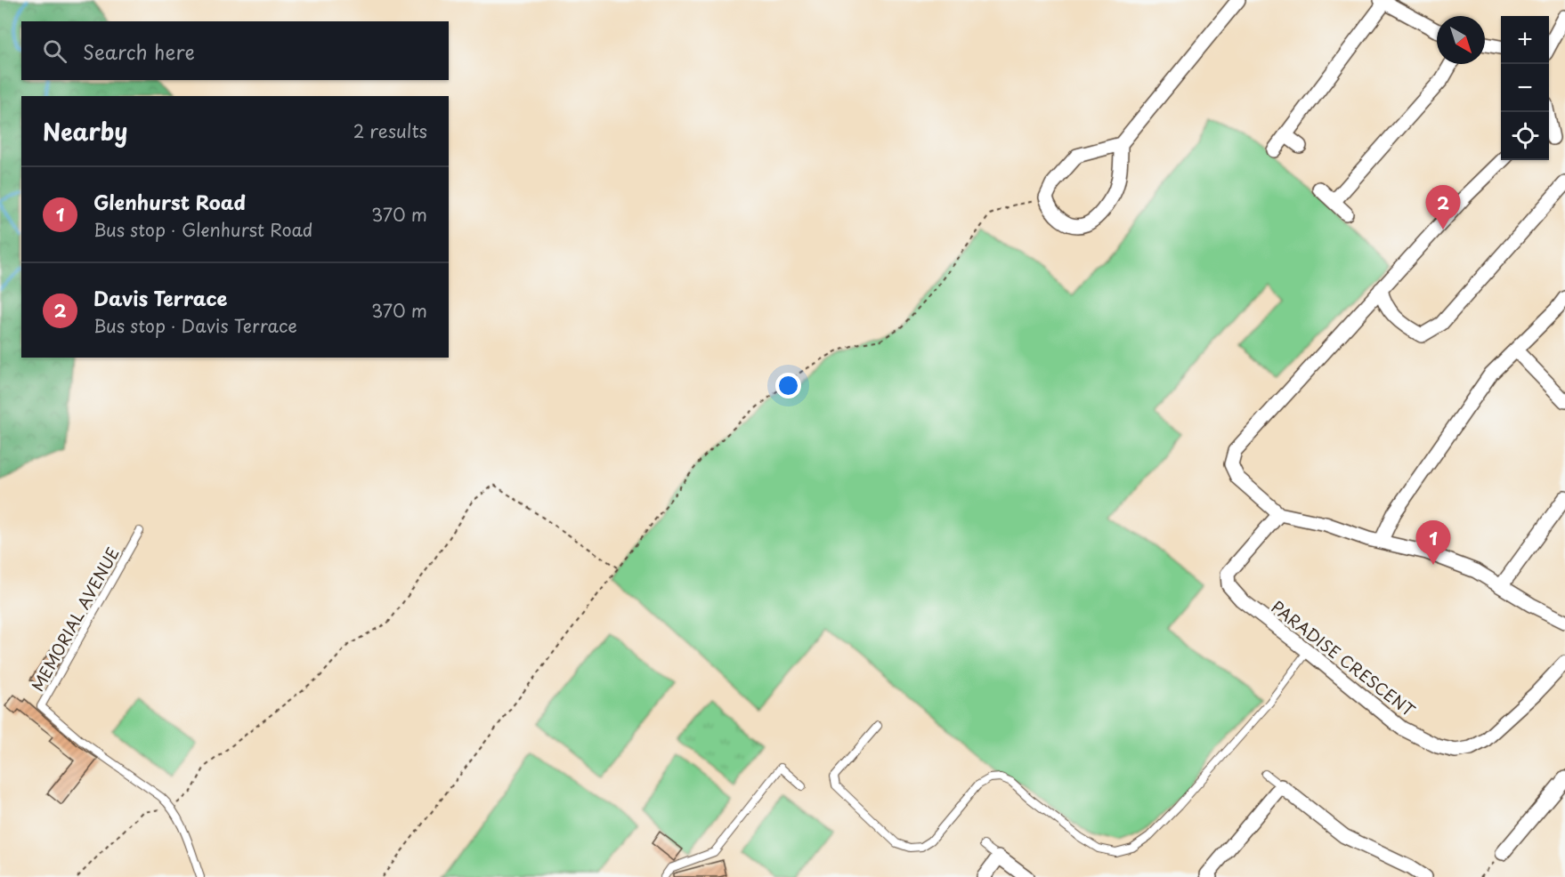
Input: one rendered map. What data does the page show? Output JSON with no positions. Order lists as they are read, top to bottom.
{
  "streets": {
    "street": ["PARADISE CRESCENT"],
    "lane": ["MEMORIAL AVENUE"]
  },
  "north": "bottom right",
  "page": {
    "map_buttons": ["+", "−"],
    "search": "Search here",
    "heading": ["Nearby", "2 results"],
    "list": [
      {
        "mark": "1",
        "name": "Glenhurst Road",
        "note": "Bus stop · Glenhurst Road",
        "value": "370 m"
      },
      {
        "mark": "2",
        "name": "Davis Terrace",
        "note": "Bus stop · Davis Terrace",
        "value": "370 m"
      }
    ],
    "pins": ["2", "1"]
  }
}
